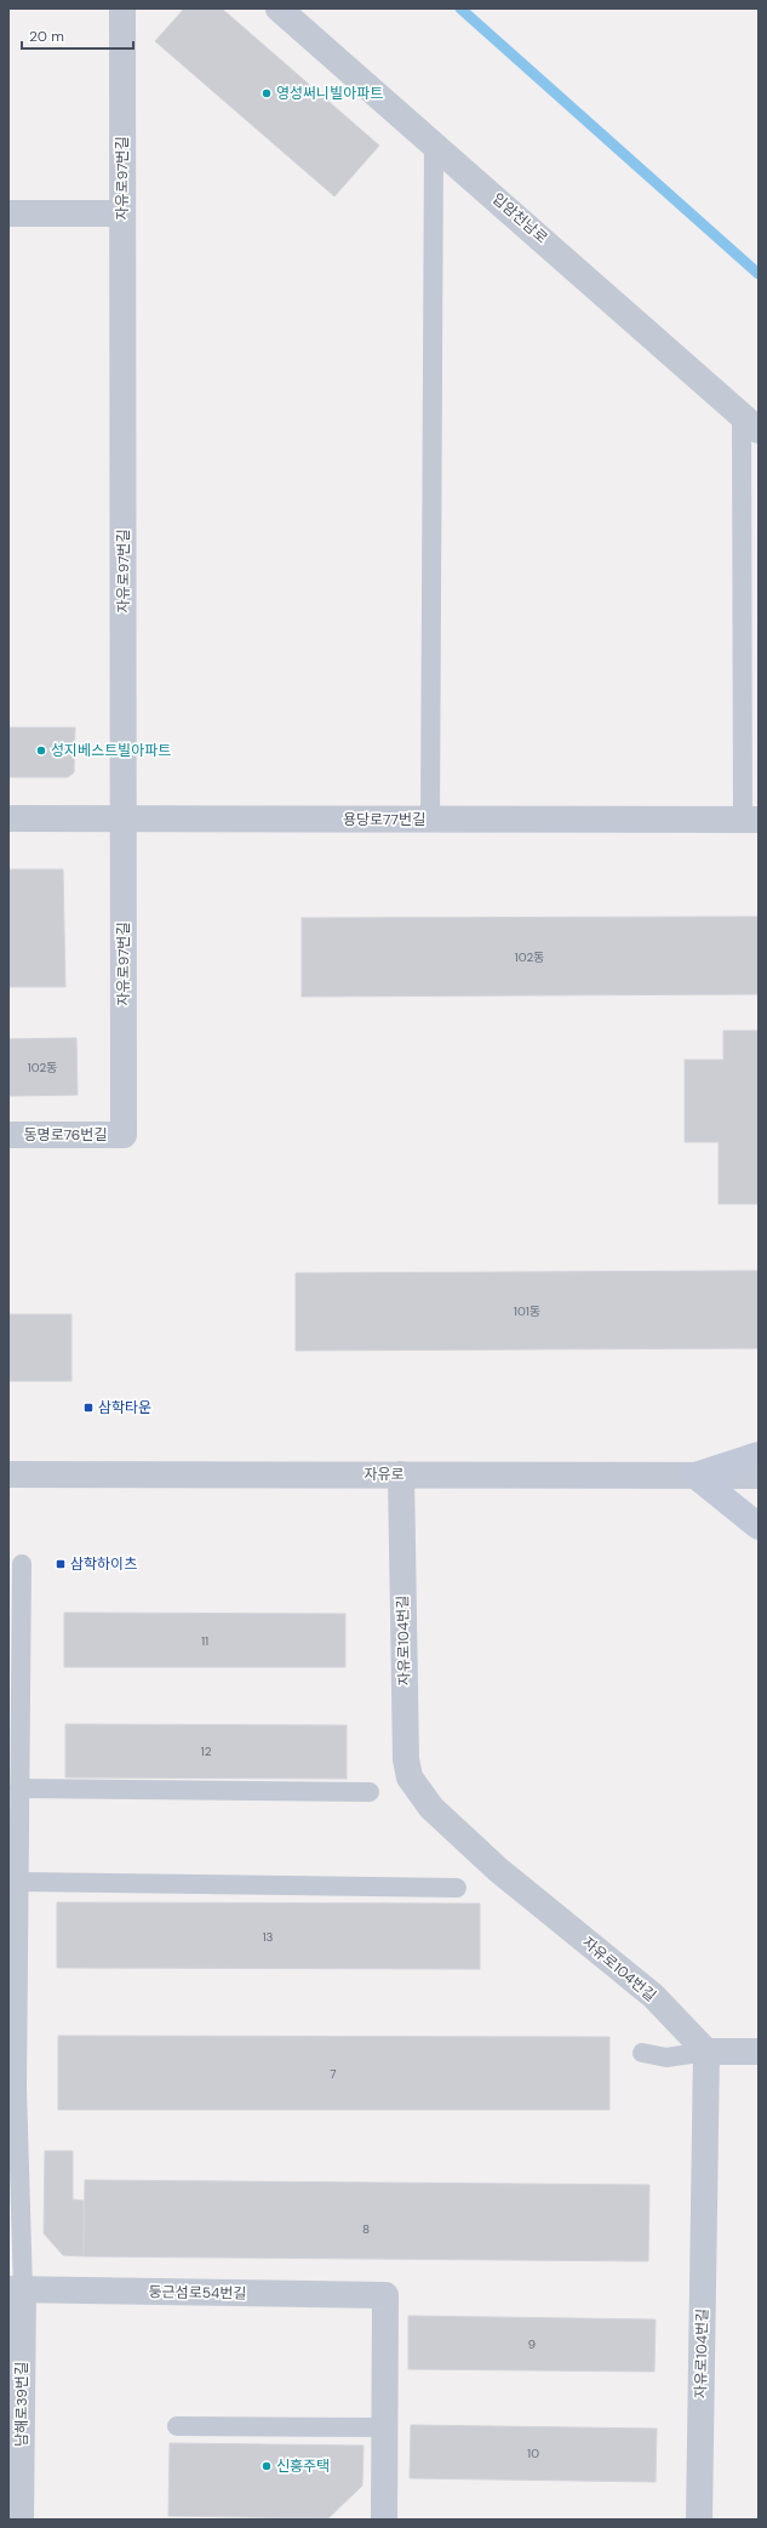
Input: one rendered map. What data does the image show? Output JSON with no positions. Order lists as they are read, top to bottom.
{
  "streets": {
    "street": [
      "자유로97번길",
      "입암천남로",
      "용당로77번길",
      "동명로76번길",
      "자유로",
      "자유로104번길",
      "둥근섬로54번길",
      "남해로39번길"
    ]
  },
  "crossings": [
    ["자유로97번길", "용당로77번길"],
    ["자유로97번길", "동명로76번길"],
    ["자유로", "자유로104번길"],
    ["둥근섬로54번길", "남해로39번길"]
  ],
  "places": {
    "other": ["영성써니빌아파트", "성지베스트빌아파트", "신흥주택"],
    "transit": ["삼학타운", "삼학하이츠"]
  },
  "house_numbers": [
    "102동",
    "102동",
    "101동",
    "11",
    "12",
    "13",
    "7",
    "8",
    "9",
    "10"
  ],
  "scale_bar": "20 m"
}
